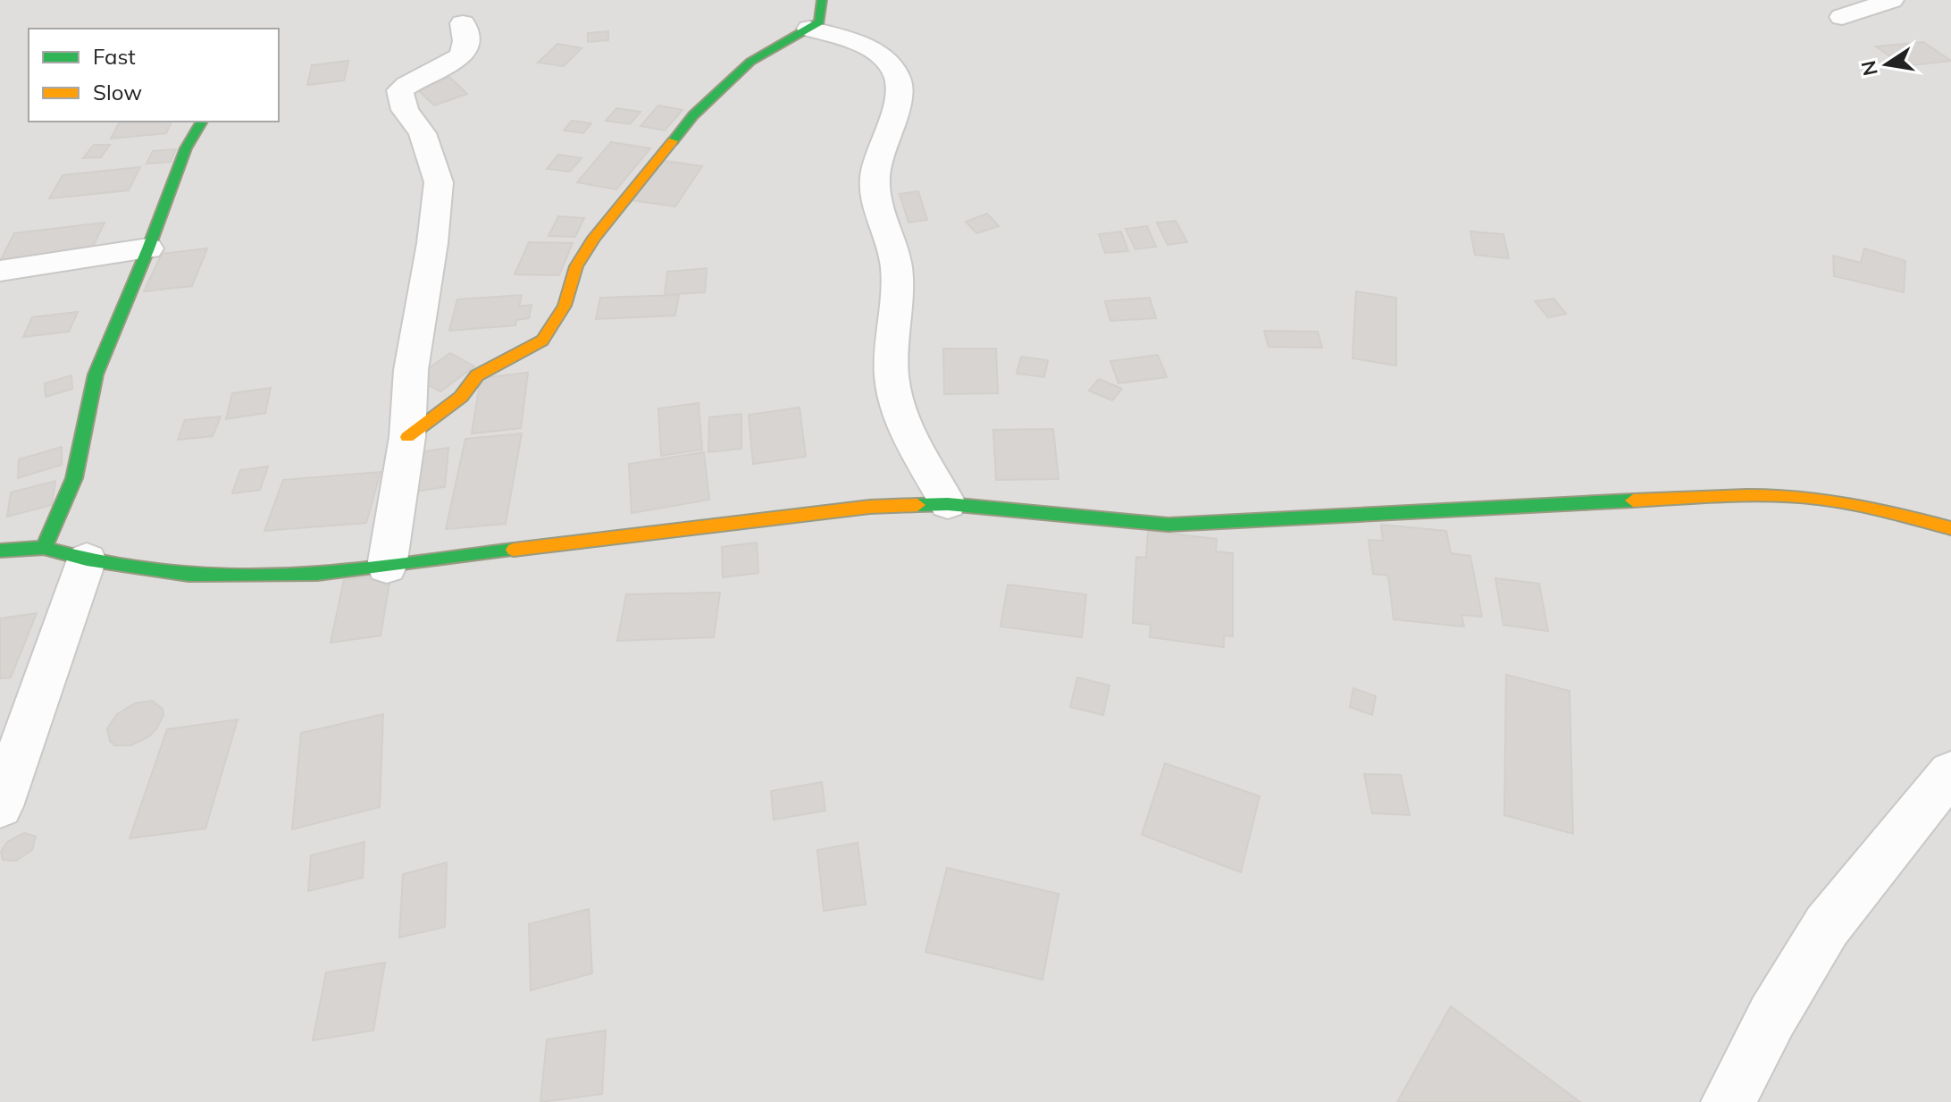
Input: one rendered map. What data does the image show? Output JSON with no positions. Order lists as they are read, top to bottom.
{
  "legend": ["Fast", "Slow"],
  "north": "left"
}
